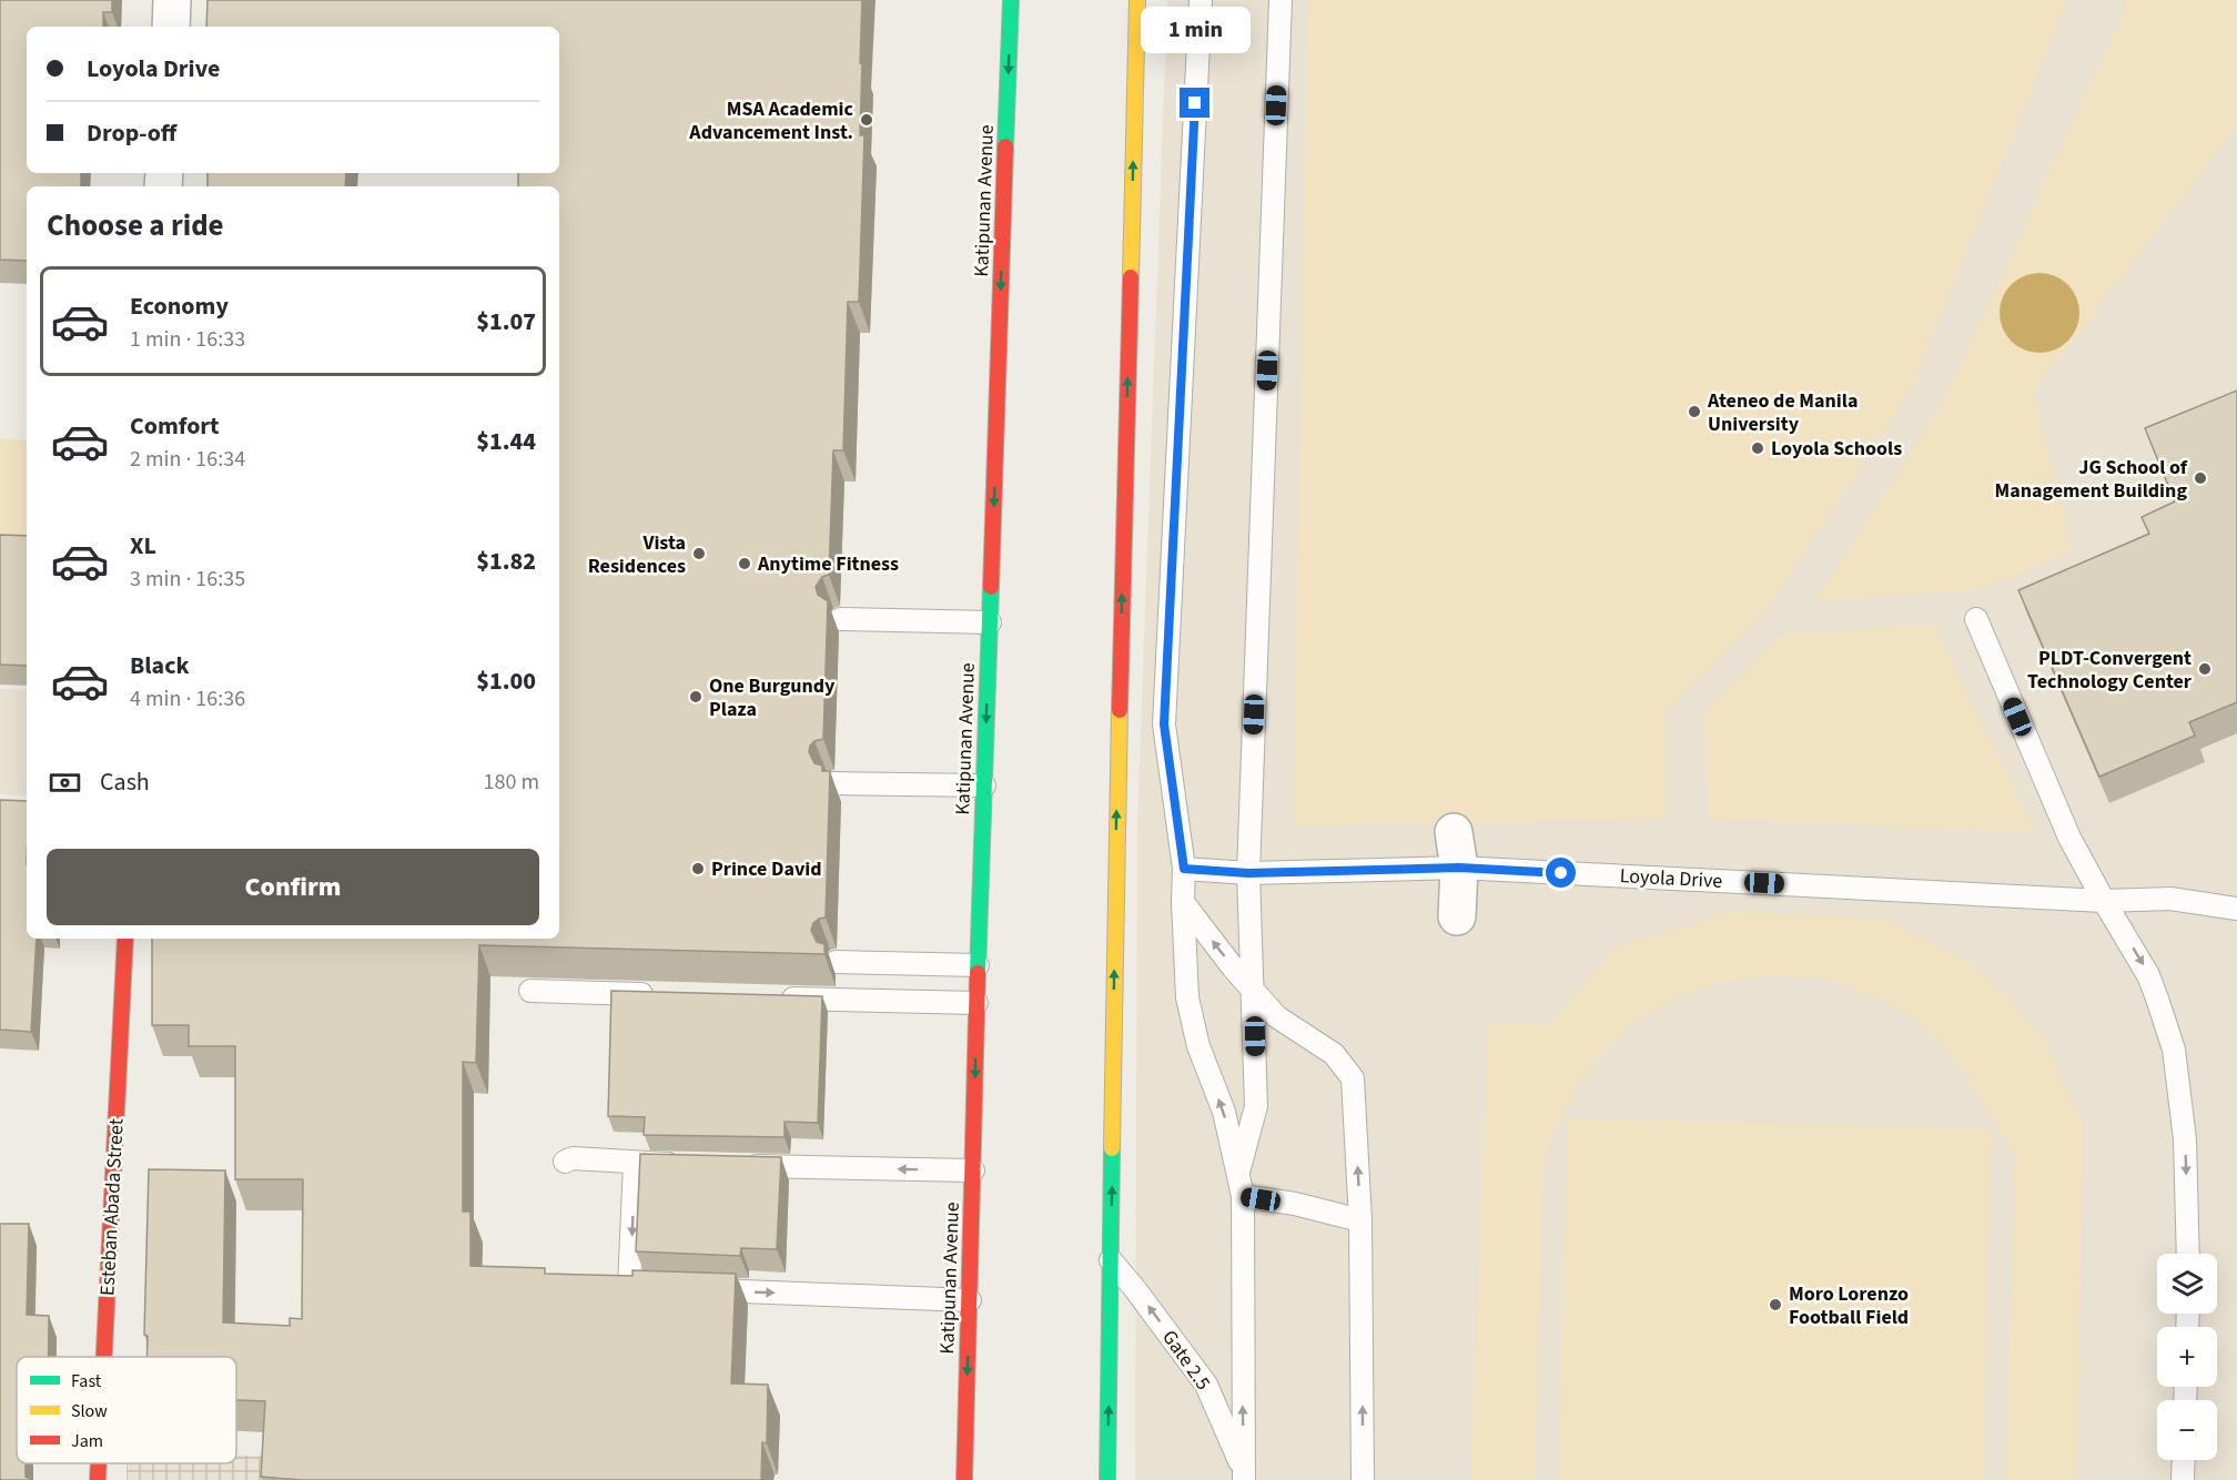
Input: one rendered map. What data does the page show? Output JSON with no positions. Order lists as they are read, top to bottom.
{
  "streets": {
    "main road": ["Katipunan Avenue", "Esteban Abada Street"],
    "lane": ["Loyola Drive", "Gate 2.5"]
  },
  "one_way": ["Gate 2.5"],
  "places": [
    "MSA Academic Advancement Inst.",
    "Ateneo de Manila University",
    "Loyola Schools",
    "JG School of Management Building",
    "Vista Residences",
    "Anytime Fitness",
    "PLDT-Convergent Technology Center",
    "One Burgundy Plaza",
    "Prince David",
    "Moro Lorenzo Football Field"
  ],
  "legend": ["Fast", "Slow", "Jam"],
  "page": {
    "bubble": "1 min",
    "banner": ["Loyola Drive", "Drop-off"],
    "heading": "Choose a ride",
    "list": [
      {
        "name": "Economy",
        "note": "1 min · 16:33",
        "value": "$1.07"
      },
      {
        "name": "Comfort",
        "note": "2 min · 16:34",
        "value": "$1.44"
      },
      {
        "name": "XL",
        "note": "3 min · 16:35",
        "value": "$1.82"
      },
      {
        "name": "Black",
        "note": "4 min · 16:36",
        "value": "$1.00"
      }
    ],
    "pay": ["Cash", "180 m"],
    "buttons": "Confirm",
    "map_buttons": ["+", "−"]
  }
}
